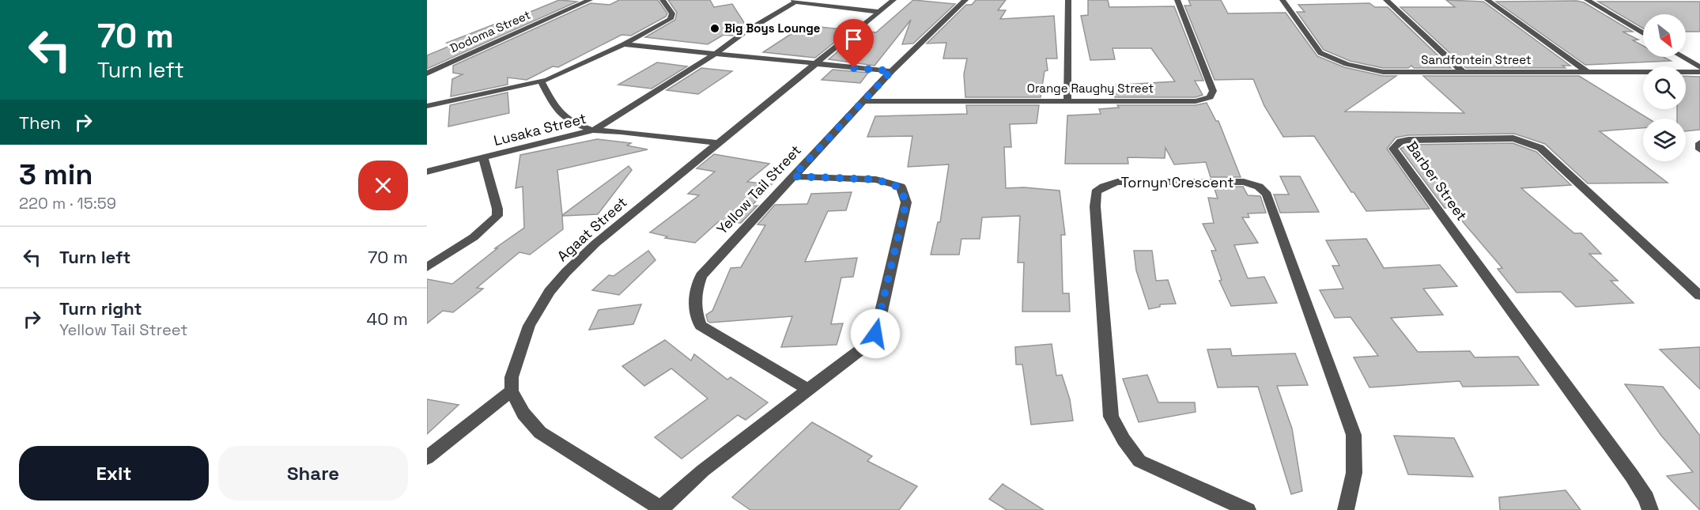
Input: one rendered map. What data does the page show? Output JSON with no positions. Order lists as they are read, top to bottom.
{
  "streets": {
    "street": [
      "Dodoma Street",
      "Sandfontein Street",
      "Orange Raughy Street",
      "Lusaka Street",
      "Barber Street",
      "Tornyn Crescent",
      "Yellow Tail Street",
      "Agaat Street"
    ]
  },
  "crossings": [
    ["Orange Raughy Street", "Yellow Tail Street"],
    ["Lusaka Street", "Agaat Street"]
  ],
  "places": ["Big Boys Lounge"],
  "north": "bottom right",
  "page": {
    "turn": ["70 m", "Turn left"],
    "then": "Then",
    "heading": ["3 min", "220 m · 15:59"],
    "list": [
      {
        "name": "Turn left",
        "value": "70 m"
      },
      {
        "name": "Turn right",
        "note": "Yellow Tail Street",
        "value": "40 m"
      }
    ],
    "buttons": ["Exit", "Share"]
  }
}
